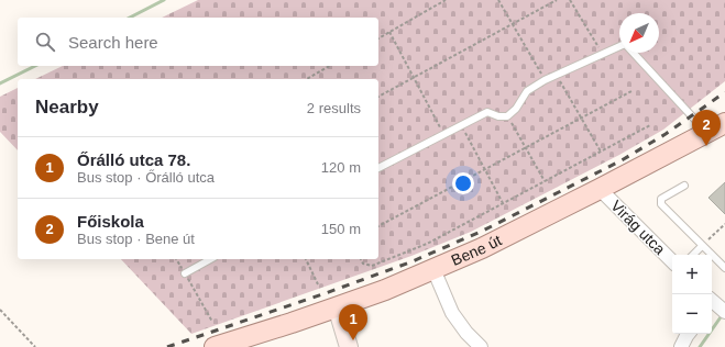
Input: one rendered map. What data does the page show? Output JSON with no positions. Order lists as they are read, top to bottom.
{
  "streets": {
    "main road": ["Bene út"],
    "street": ["Virág utca"]
  },
  "crossings": [
    ["Virág utca", "Bene út"]
  ],
  "north": "bottom left",
  "page": {
    "search": "Search here",
    "heading": ["Nearby", "2 results"],
    "pins": ["2", "1"],
    "list": [
      {
        "mark": "1",
        "name": "Őrálló utca 78.",
        "note": "Bus stop · Őrálló utca",
        "value": "120 m"
      },
      {
        "mark": "2",
        "name": "Főiskola",
        "note": "Bus stop · Bene út",
        "value": "150 m"
      }
    ],
    "map_buttons": ["+", "−"]
  }
}
